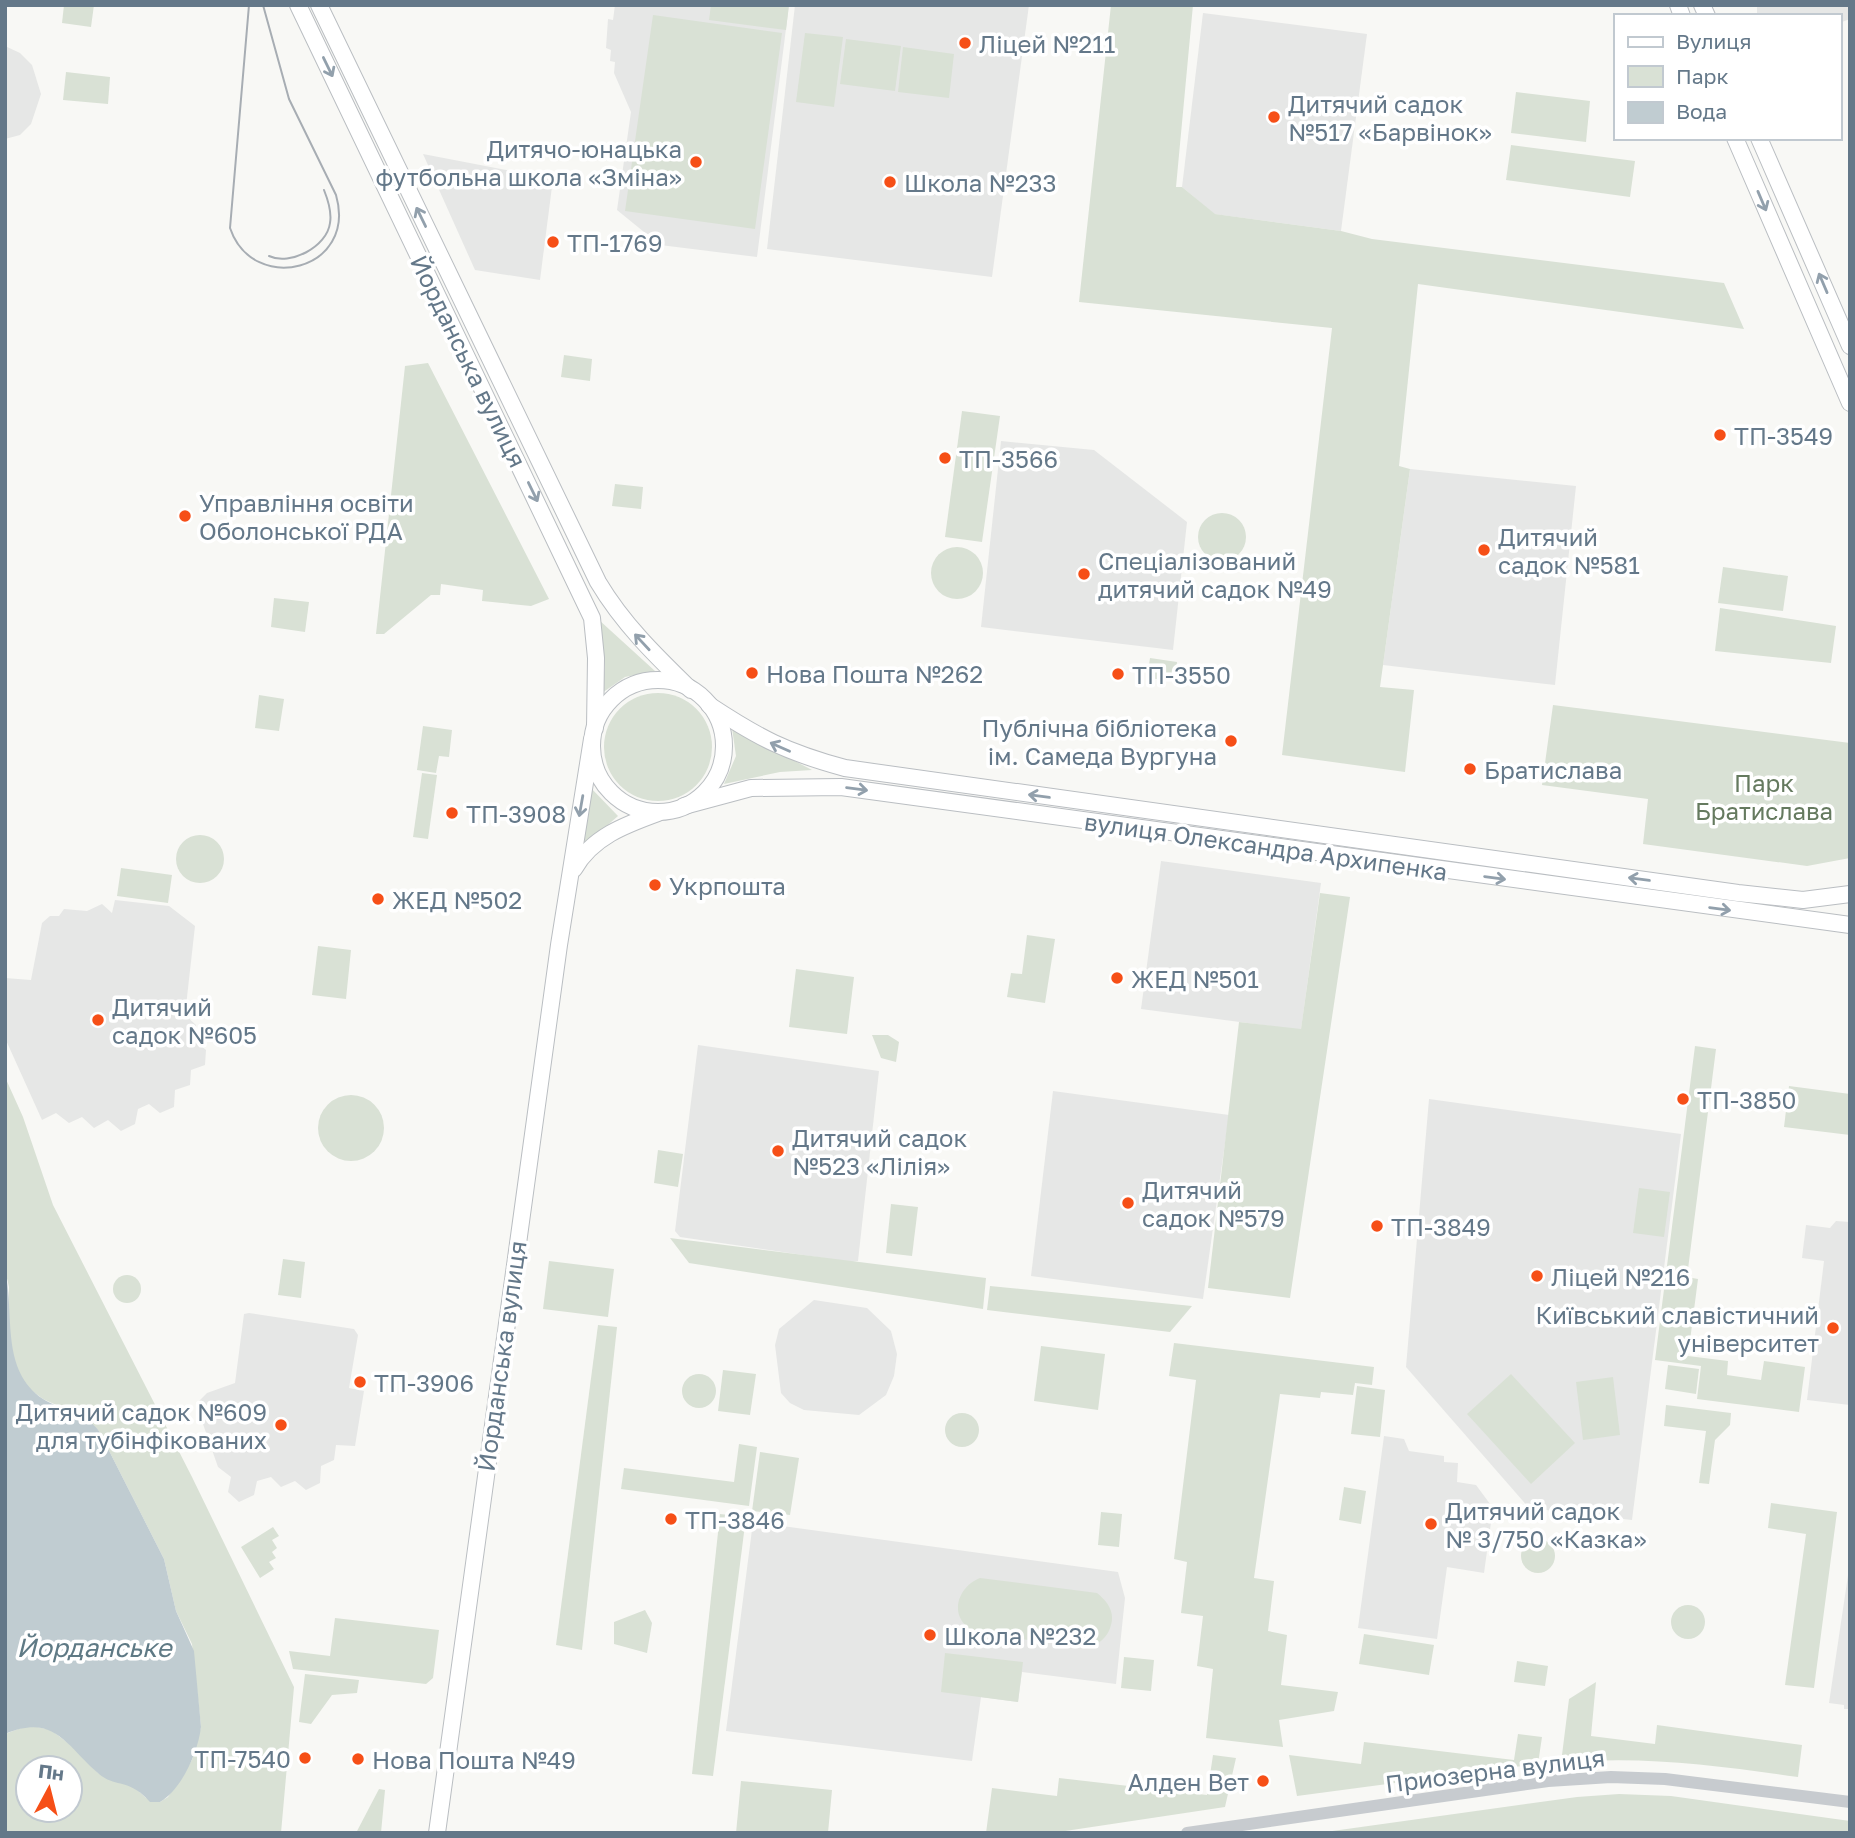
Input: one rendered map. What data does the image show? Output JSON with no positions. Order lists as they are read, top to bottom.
{
  "streets": {
    "main road": ["Йорданська вулиця", "вулиця Олександра Архипенка"],
    "street": ["Приозерна вулиця"]
  },
  "crossings": [
    ["Йорданська вулиця", "вулиця Олександра Архипенка"]
  ],
  "water": ["Йорданське"],
  "parks": ["Парк Братислава"],
  "places": [
    "Ліцей №211",
    "Дитячий садок №517 «Барвінок»",
    "Дитячо-юнацька футбольна школа «Зміна»",
    "Школа №233",
    "ТП-1769",
    "ТП-3549",
    "ТП-3566",
    "Управління освіти Оболонської РДА",
    "Дитячий садок №581",
    "Спеціалізований дитячий садок №49",
    "Нова Пошта №262",
    "ТП-3550",
    "Публічна бібліотека ім. Самеда Вургуна",
    "Братислава",
    "ТП-3908",
    "Укрпошта",
    "ЖЕД №502",
    "ЖЕД №501",
    "Дитячий садок №605",
    "ТП-3850",
    "Дитячий садок №523 «Лілія»",
    "Дитячий садок №579",
    "ТП-3849",
    "Ліцей №216",
    "Київський славістичний університет",
    "ТП-3906",
    "Дитячий садок №609 для тубінфікованих",
    "ТП-3846",
    "Дитячий садок № 3/750 «Казка»",
    "Школа №232",
    "ТП-7540",
    "Нова Пошта №49",
    "Алден Вет"
  ],
  "legend": ["Вулиця", "Парк", "Вода"],
  "north": "top"
}
